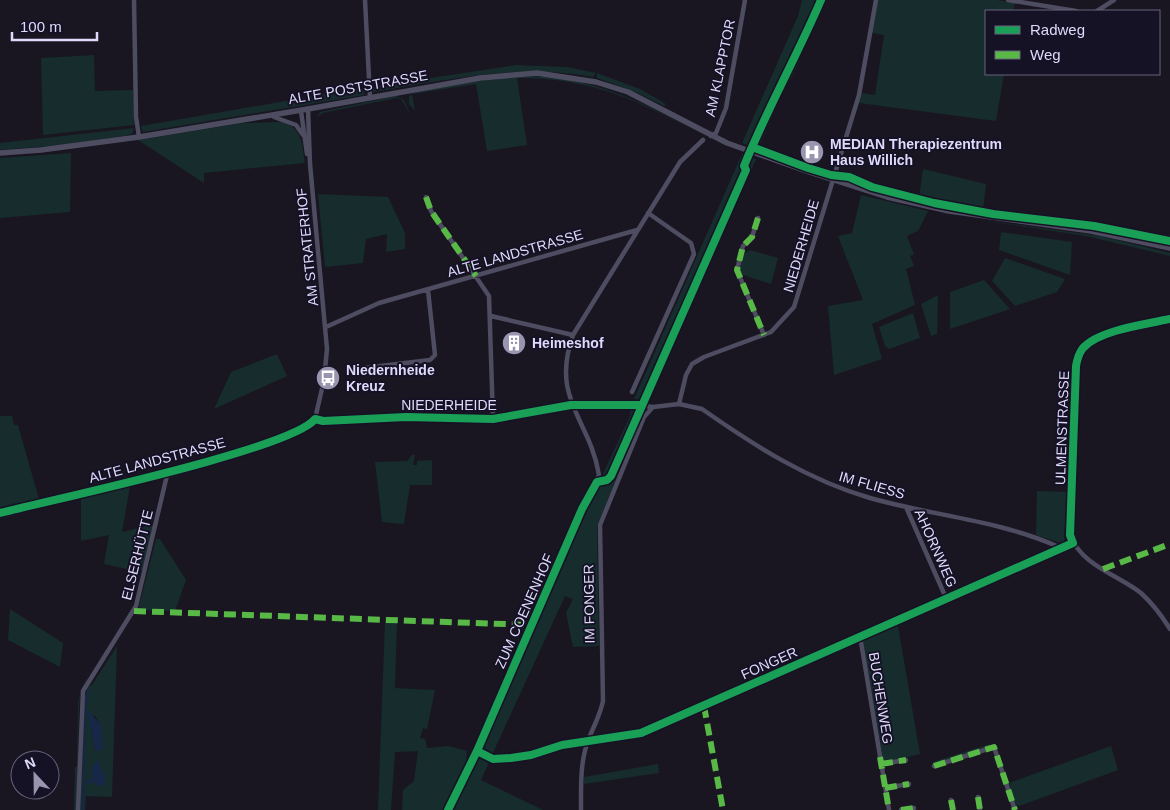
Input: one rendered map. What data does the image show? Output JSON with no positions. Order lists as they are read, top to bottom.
{
  "streets": {
    "street": [
      "AM KLAPPTOR",
      "ALTE POSTSTRASSE",
      "NIEDERHEIDE",
      "AM STRATERHOF",
      "ALTE LANDSTRASSE",
      "ULMENSTRASSE",
      "IM FLIESS",
      "AHORNWEG",
      "ELSERHÜTTE",
      "IM FONGER",
      "ZUM COENENHOF",
      "FONGER",
      "BUCHENWEG"
    ]
  },
  "crossings": [
    ["AM KLAPPTOR", "ALTE POSTSTRASSE"],
    ["ALTE POSTSTRASSE", "NIEDERHEIDE"],
    ["ALTE POSTSTRASSE", "AM STRATERHOF"],
    ["NIEDERHEIDE", "ALTE LANDSTRASSE"],
    ["NIEDERHEIDE", "IM FLIESS"],
    ["NIEDERHEIDE", "IM FONGER"],
    ["NIEDERHEIDE", "ZUM COENENHOF"],
    ["AM STRATERHOF", "ALTE LANDSTRASSE"],
    ["ALTE LANDSTRASSE", "ELSERHÜTTE"],
    ["ALTE LANDSTRASSE", "ZUM COENENHOF"],
    ["IM FLIESS", "AHORNWEG"],
    ["IM FLIESS", "FONGER"],
    ["AHORNWEG", "FONGER"],
    ["IM FONGER", "FONGER"],
    ["ZUM COENENHOF", "FONGER"],
    ["FONGER", "BUCHENWEG"]
  ],
  "places": {
    "hospital": ["MEDIAN Therapiezentrum Haus Willich"],
    "building": ["Heimeshof"],
    "bus stop": ["Niedernheide Kreuz"]
  },
  "legend": ["Radweg", "Weg"],
  "scale_bar": "100 m",
  "north": "top"
}
